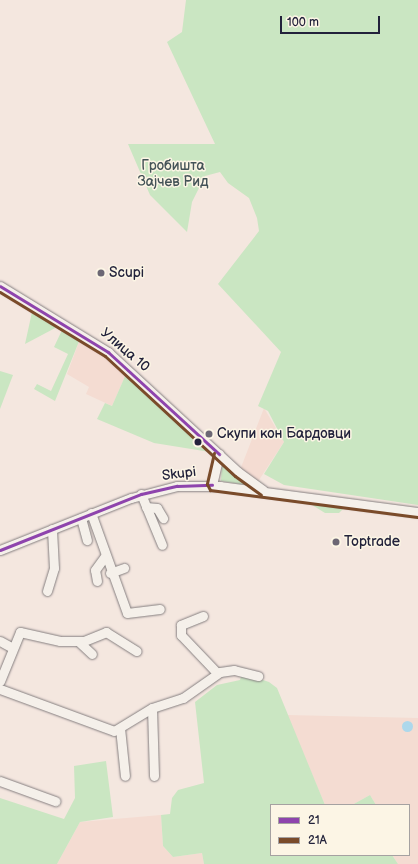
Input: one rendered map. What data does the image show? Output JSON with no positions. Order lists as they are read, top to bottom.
{
  "streets": {
    "street": ["Улица 10", "Skupi"]
  },
  "crossings": [
    ["Улица 10", "Skupi"]
  ],
  "parks": ["Гробишта Зајчев Рид"],
  "places": ["Scupi", "Скупи кон Бардовци", "Toptrade"],
  "lines": ["transit line 21", "transit line 21A"],
  "legend": ["21", "21A"],
  "scale_bar": "100 m"
}
